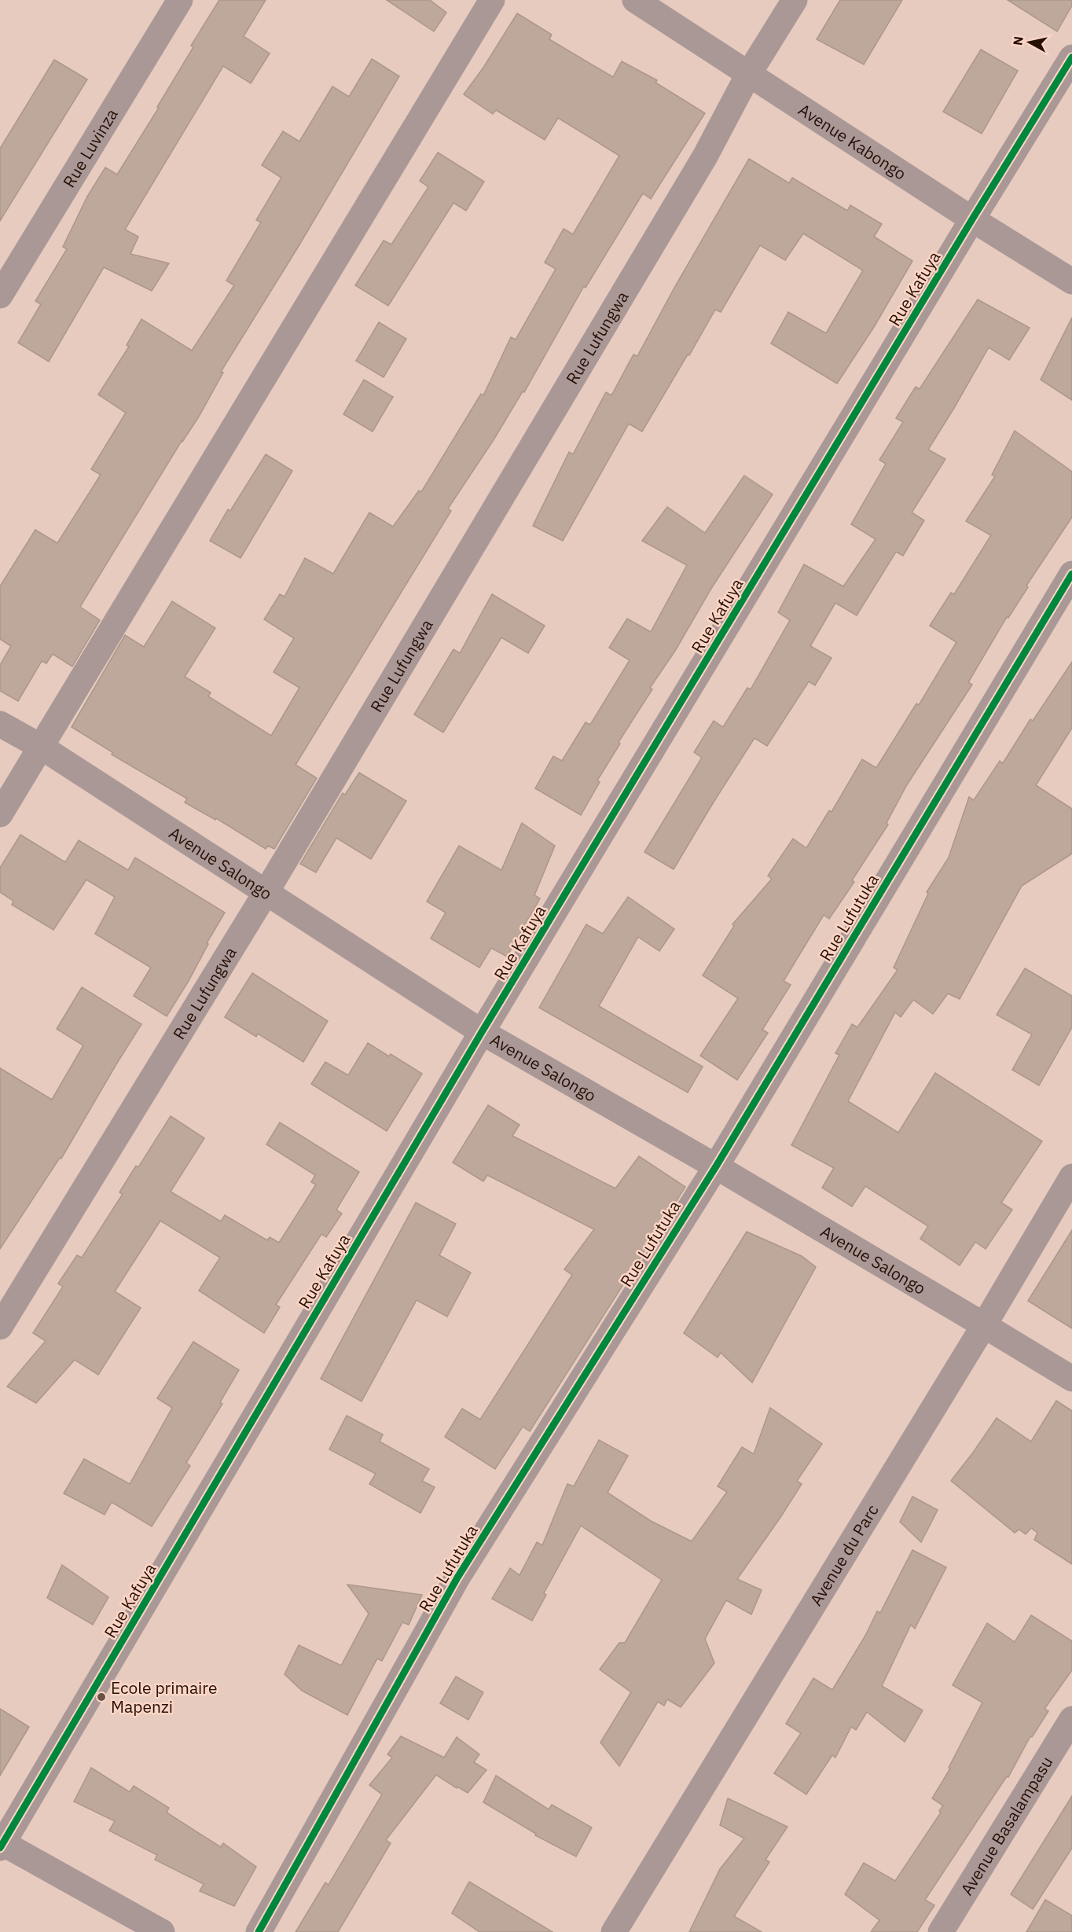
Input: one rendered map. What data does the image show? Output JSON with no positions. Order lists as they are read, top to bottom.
{
  "streets": {
    "street": [
      "Avenue Kabongo",
      "Rue Luvinza",
      "Rue Kafuya",
      "Rue Lufungwa",
      "Avenue Salongo",
      "Rue Lufutuka",
      "Avenue du Parc",
      "Avenue Basalampasu"
    ]
  },
  "crossings": [
    ["Avenue Kabongo", "Rue Kafuya"],
    ["Avenue Kabongo", "Rue Lufungwa"],
    ["Rue Kafuya", "Avenue Salongo"],
    ["Rue Lufungwa", "Avenue Salongo"],
    ["Avenue Salongo", "Rue Lufutuka"],
    ["Avenue Salongo", "Avenue du Parc"]
  ],
  "places": ["Ecole primaire Mapenzi"],
  "north": "left"
}
